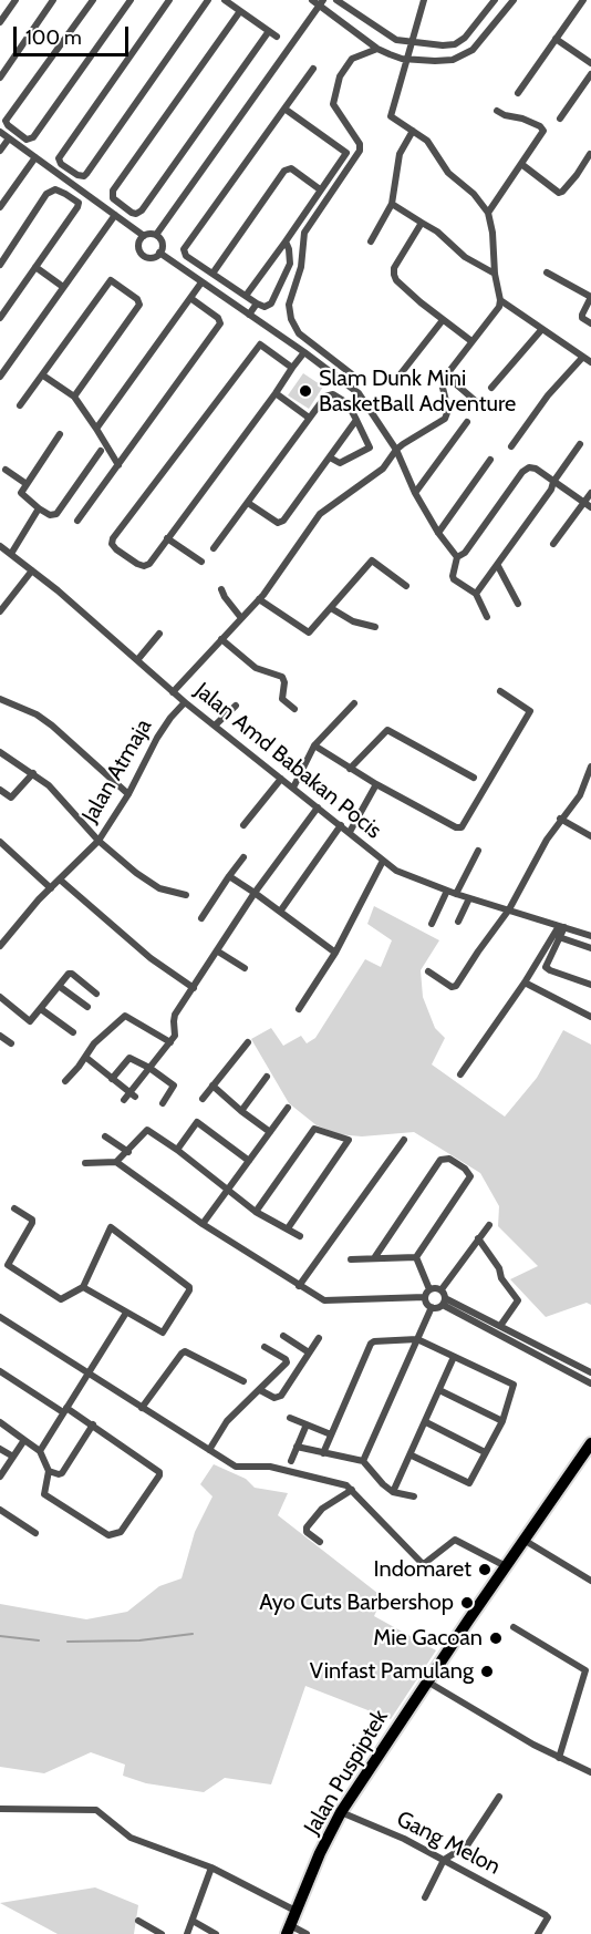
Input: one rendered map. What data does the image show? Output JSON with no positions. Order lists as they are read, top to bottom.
{
  "streets": {
    "main road": ["Jalan Puspiptek"],
    "street": ["Jalan Amd Babakan Pocis", "Jalan Atmaja", "Gang Melon"]
  },
  "crossings": [
    ["Jalan Amd Babakan Pocis", "Jalan Atmaja"],
    ["Jalan Puspiptek", "Gang Melon"]
  ],
  "places": [
    "Slam Dunk Mini BasketBall Adventure",
    "Indomaret",
    "Ayo Cuts Barbershop",
    "Mie Gacoan",
    "Vinfast Pamulang"
  ],
  "scale_bar": "100 m"
}
